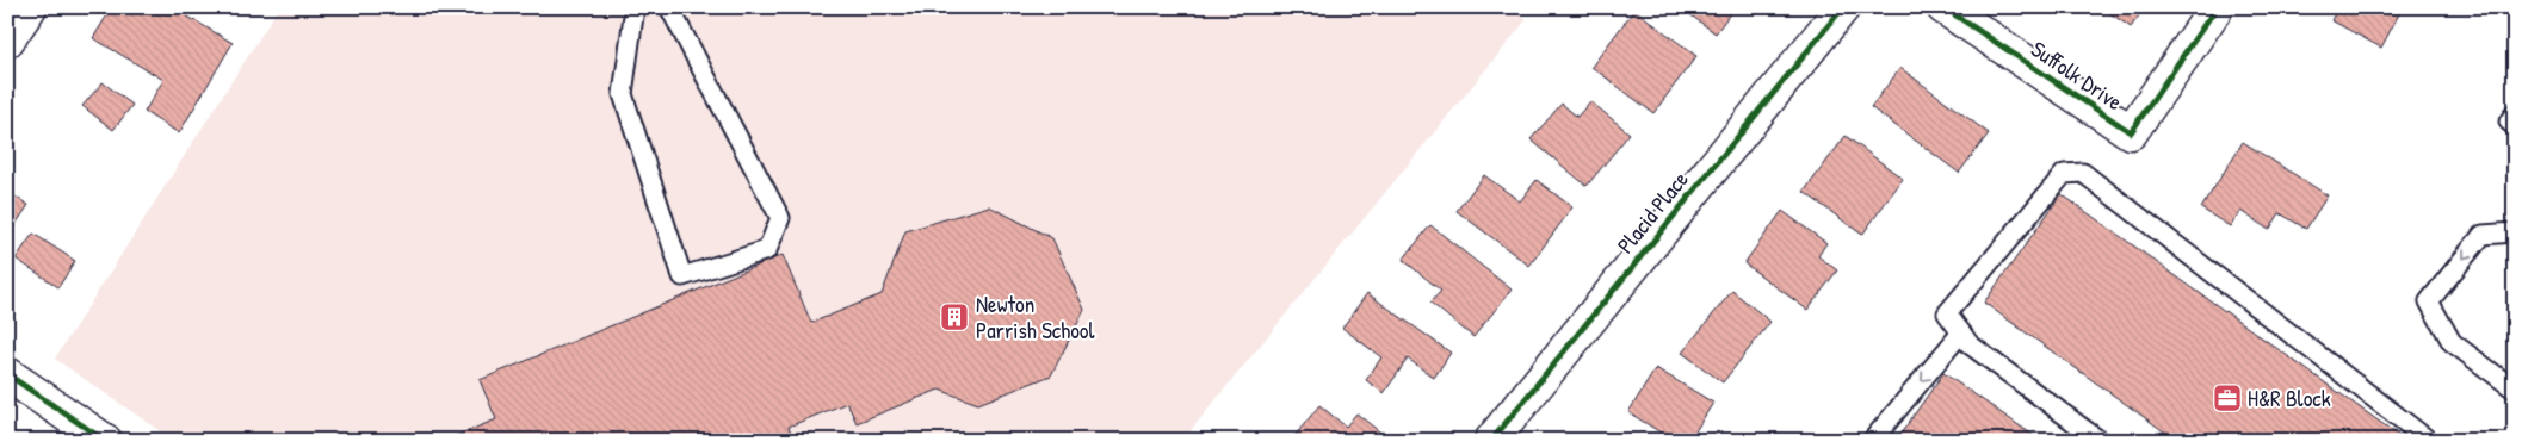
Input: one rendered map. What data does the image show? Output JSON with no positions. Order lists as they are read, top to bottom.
{
  "streets": {
    "street": ["Suffolk Drive", "Placid Place"]
  },
  "places": {
    "building": ["Newton Parrish School"],
    "office": ["H&R Block"]
  }
}
